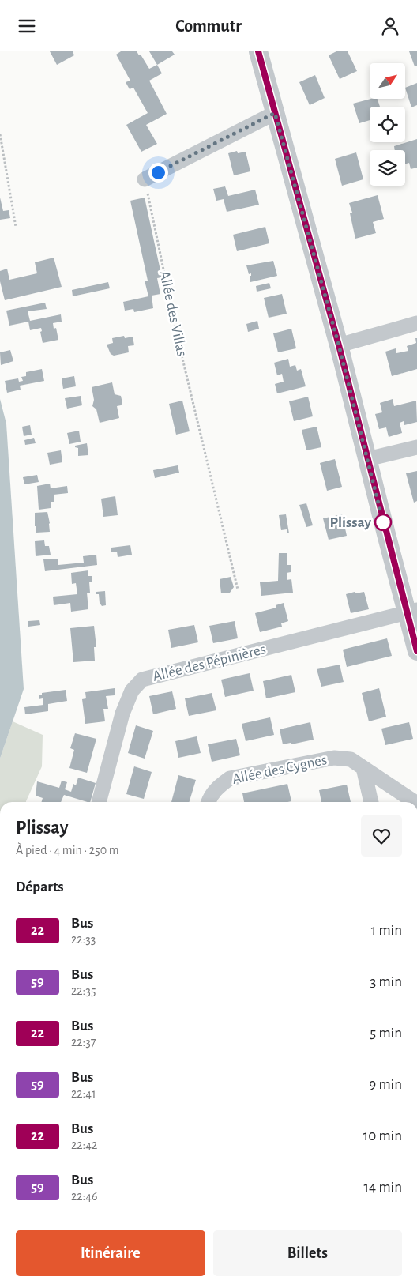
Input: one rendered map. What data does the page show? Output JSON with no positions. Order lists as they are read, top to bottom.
{
  "streets": {
    "street": ["Allée des Pépinières", "Allée des Cygnes"],
    "path": ["Allée des Villas"]
  },
  "places": ["Plissay"],
  "lines": ["bus line 22"],
  "north": "top right",
  "page": {
    "header": "Commutr",
    "heading": [
      ["Plissay", "À pied · 4 min · 250 m"],
      "Départs"
    ],
    "list": [
      {
        "mark": "22",
        "name": "Bus",
        "note": "22:33",
        "value": "1 min"
      },
      {
        "mark": "59",
        "name": "Bus",
        "note": "22:35",
        "value": "3 min"
      },
      {
        "mark": "22",
        "name": "Bus",
        "note": "22:37",
        "value": "5 min"
      },
      {
        "mark": "59",
        "name": "Bus",
        "note": "22:41",
        "value": "9 min"
      },
      {
        "mark": "22",
        "name": "Bus",
        "note": "22:42",
        "value": "10 min"
      },
      {
        "mark": "59",
        "name": "Bus",
        "note": "22:46",
        "value": "14 min"
      }
    ],
    "buttons": ["Itinéraire", "Billets"]
  }
}
